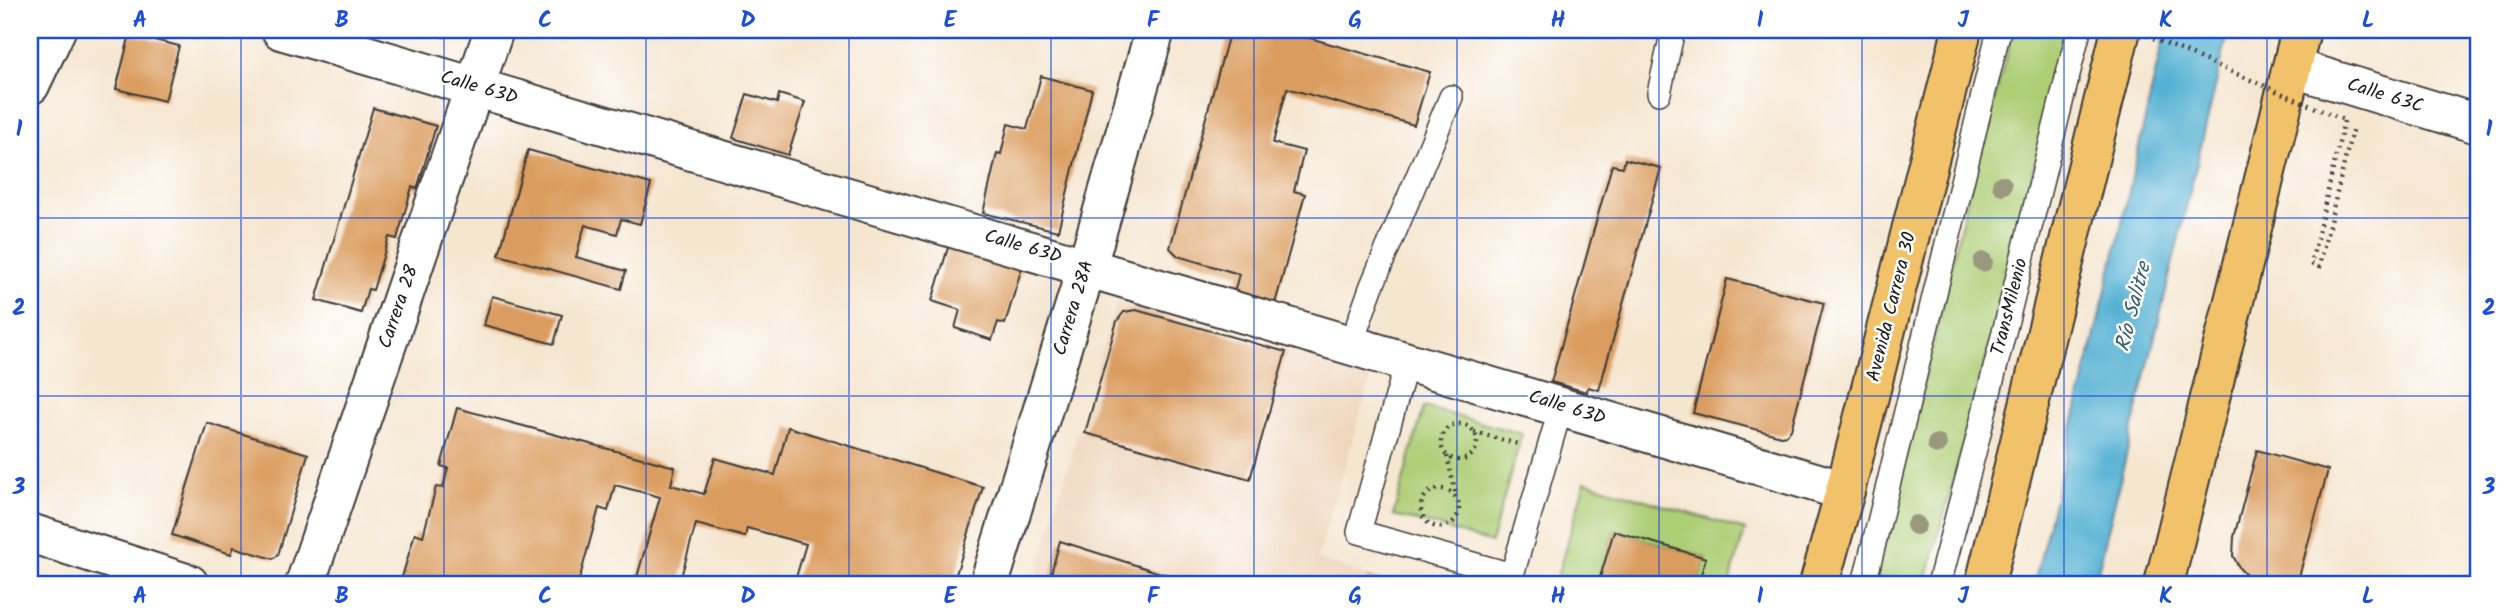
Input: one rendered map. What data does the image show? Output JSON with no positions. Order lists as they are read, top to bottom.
{
  "streets": {
    "highway": ["Avenida Carrera 30"],
    "street": [
      "Calle 63D",
      "Calle 63C",
      "Carrera 28",
      "Carrera 28A"
    ],
    "lane": ["TransMilenio"]
  },
  "crossings": [
    ["Calle 63D", "Carrera 28"],
    ["Calle 63D", "Avenida Carrera 30"],
    ["Calle 63D", "Carrera 28A"]
  ],
  "water": ["Río Salitre"],
  "grid": {
    "columns": [
      "A",
      "B",
      "C",
      "D",
      "E",
      "F",
      "G",
      "H",
      "I",
      "J",
      "K",
      "L"
    ],
    "rows": ["1", "2", "3"]
  }
}
